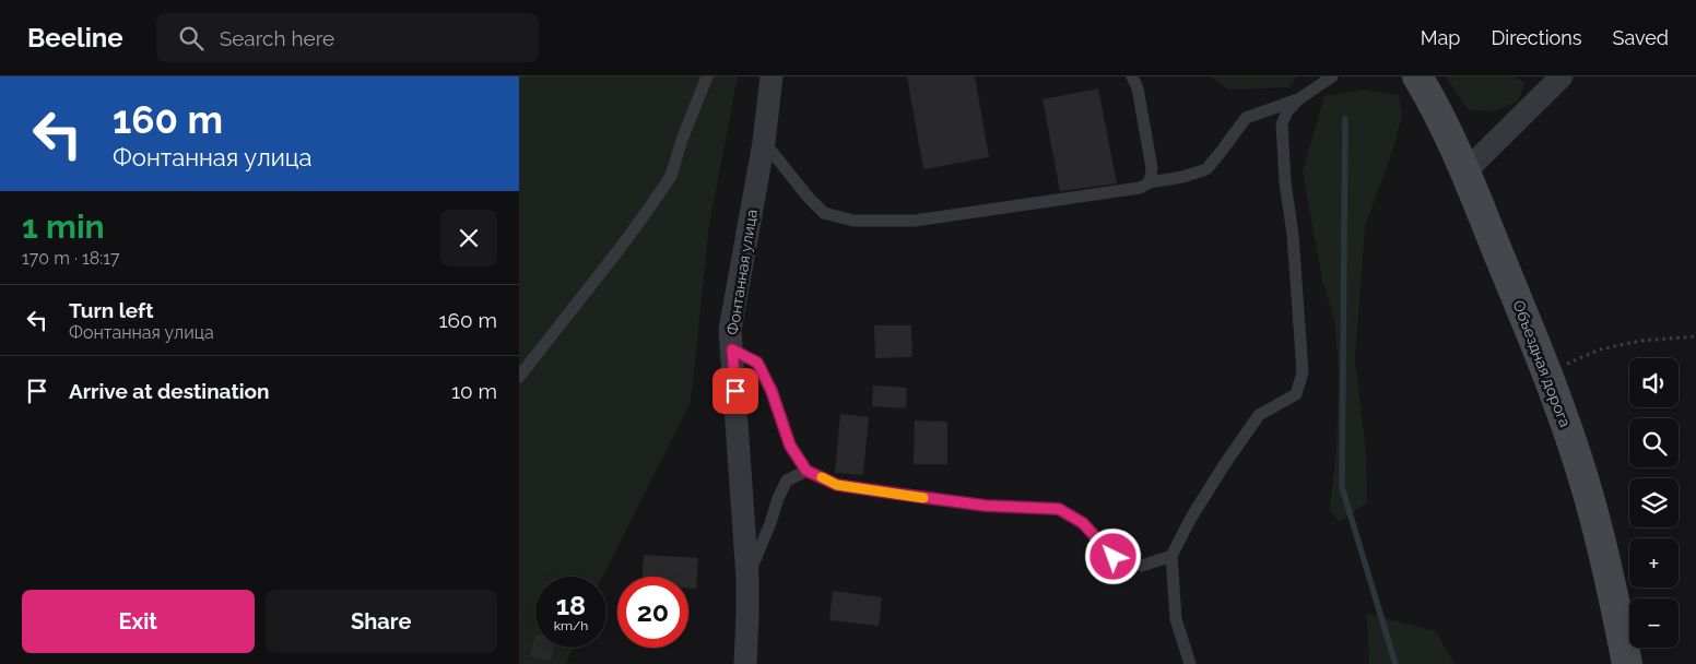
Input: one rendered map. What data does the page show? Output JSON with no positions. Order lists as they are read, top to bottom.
{
  "streets": {
    "street": ["Фонтанная улица", "Объездная дорога"]
  },
  "page": {
    "header": "Beeline",
    "search": "Search here",
    "nav": ["Map", "Directions", "Saved"],
    "turn": ["160 m", "Фонтанная улица"],
    "heading": ["1 min", "170 m · 18:17"],
    "list": [
      {
        "name": "Turn left",
        "note": "Фонтанная улица",
        "value": "160 m"
      },
      {
        "name": "Arrive at destination",
        "value": "10 m"
      }
    ],
    "map_buttons": ["+", "−"],
    "speed": "18 km/h",
    "limit": "20",
    "buttons": ["Exit", "Share"]
  }
}
